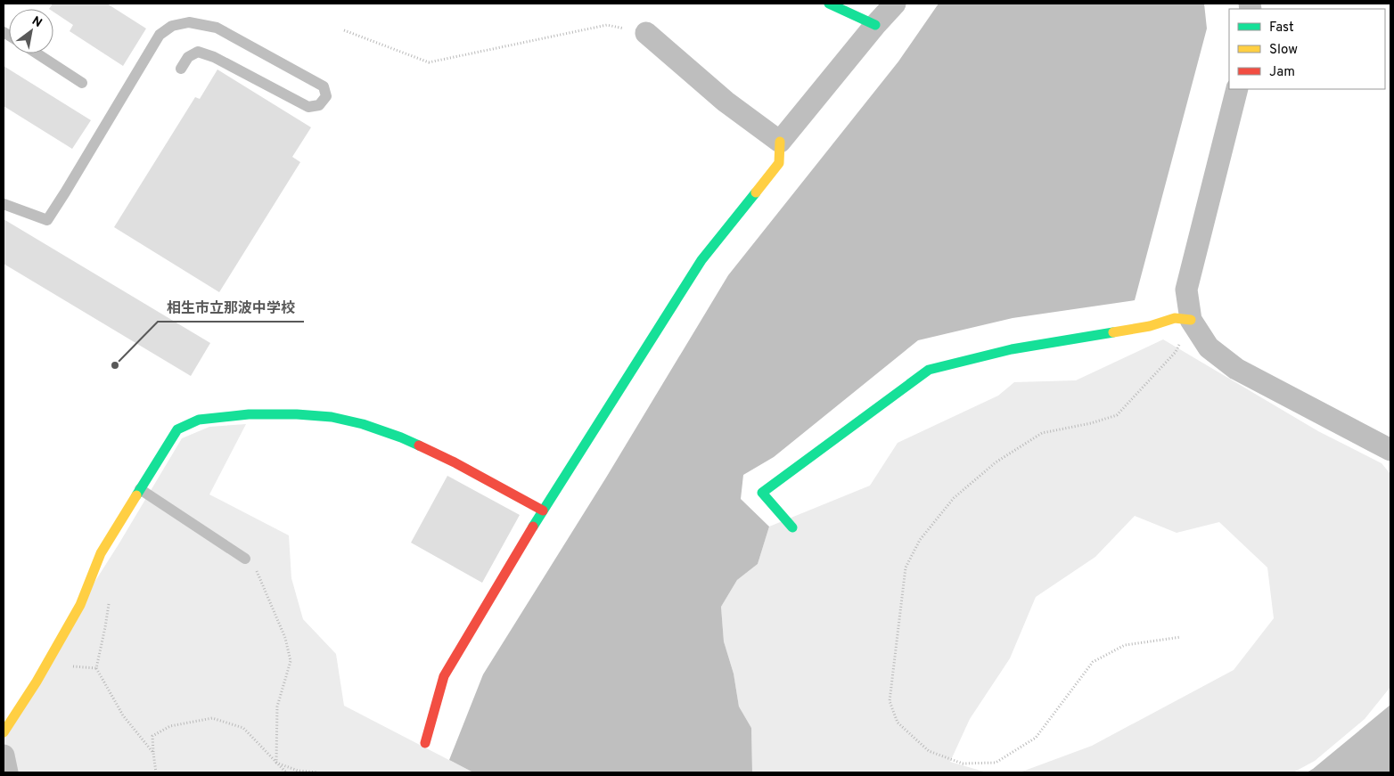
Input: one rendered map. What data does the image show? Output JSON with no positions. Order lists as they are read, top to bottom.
{
  "places": ["相生市立那波中学校"],
  "legend": ["Fast", "Slow", "Jam"],
  "north": "top right"
}
